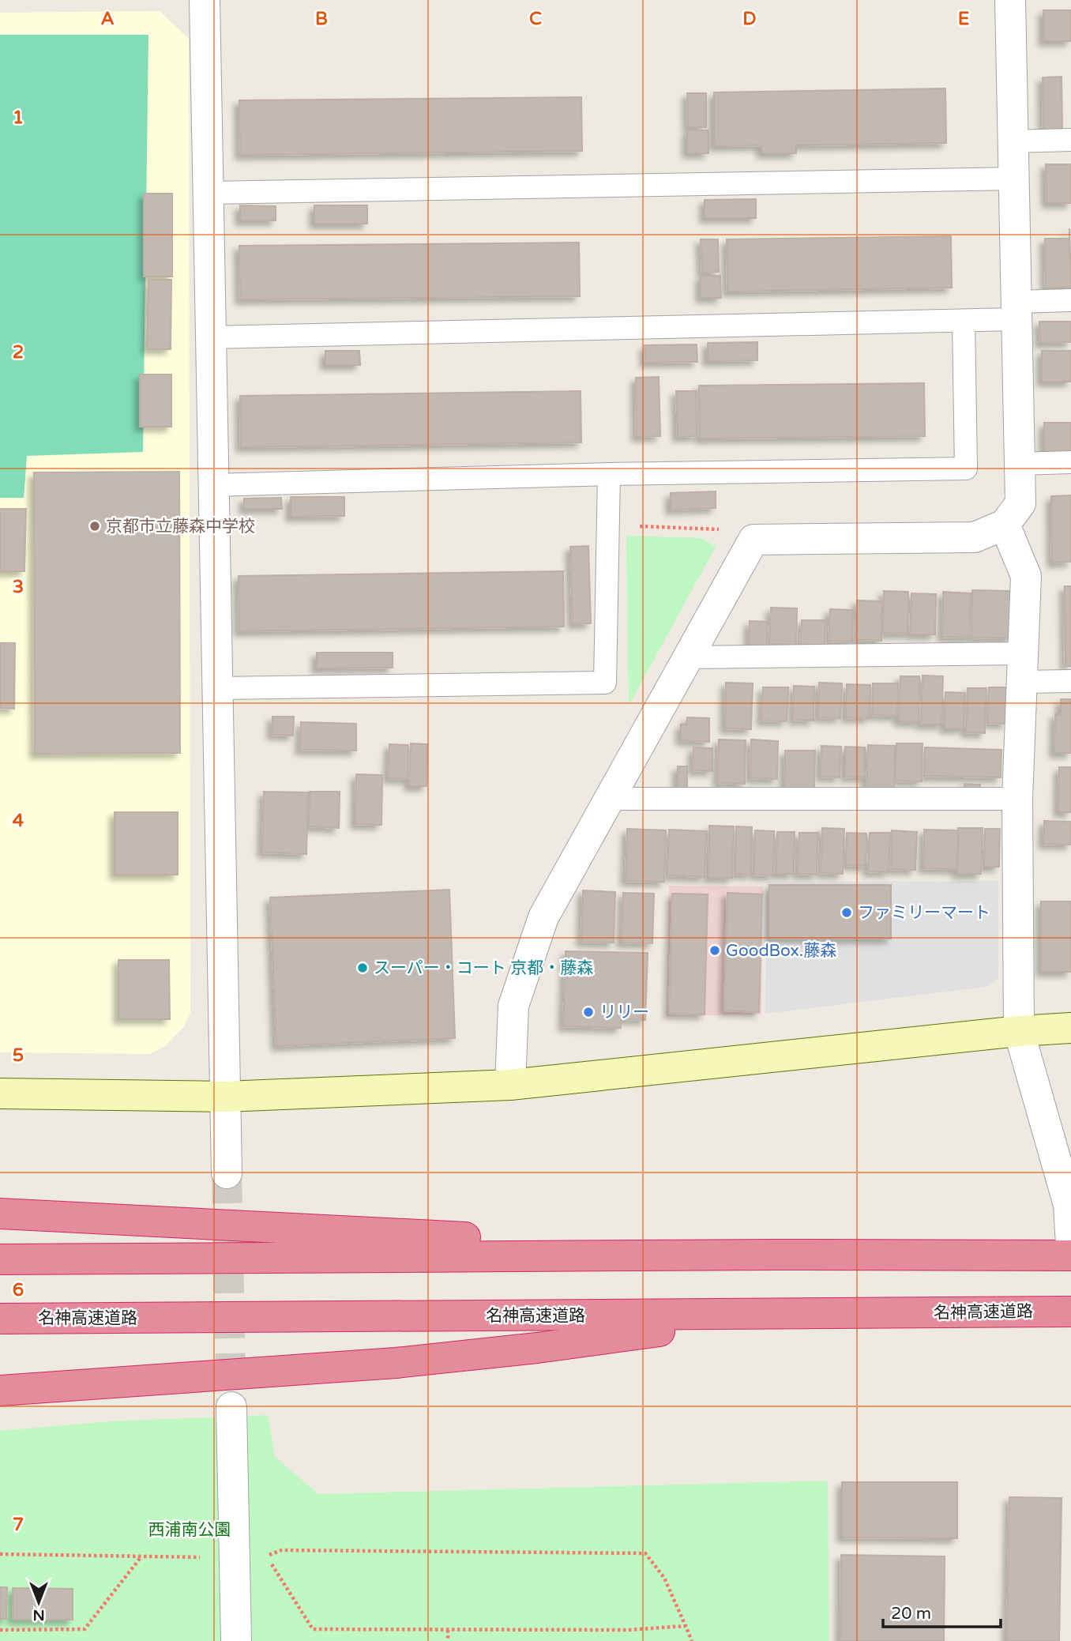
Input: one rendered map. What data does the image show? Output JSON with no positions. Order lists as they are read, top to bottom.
{
  "streets": {
    "highway": ["名神高速道路"]
  },
  "parks": ["西浦南公園"],
  "places": [
    "京都市立藤森中学校",
    "ファミリーマート",
    "GoodBox.藤森",
    "スーパー・コート 京都・藤森",
    "リリー"
  ],
  "scale_bar": "20 m",
  "north": "bottom",
  "grid": {
    "columns": [
      "A",
      "B",
      "C",
      "D",
      "E"
    ],
    "rows": [
      "1",
      "2",
      "3",
      "4",
      "5",
      "6",
      "7"
    ]
  }
}
